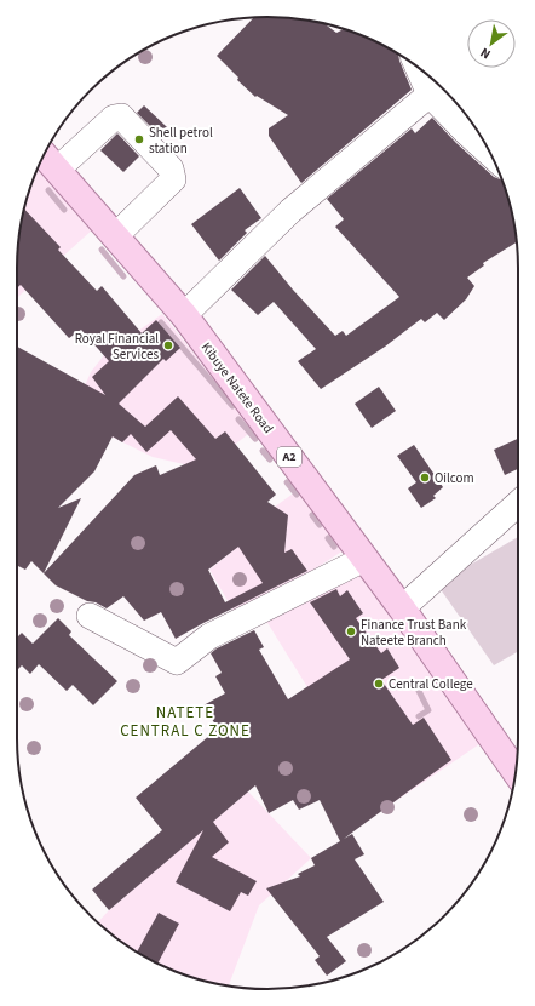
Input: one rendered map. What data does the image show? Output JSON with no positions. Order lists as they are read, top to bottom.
{
  "streets": {
    "main road": ["Kibuye Natete Road", "A2"]
  },
  "districts": ["NATETE CENTRAL C ZONE"],
  "places": [
    "Shell petrol station",
    "Royal Financial Services",
    "Oilcom",
    "Finance Trust Bank Nateete Branch",
    "Central College"
  ],
  "north": "bottom left"
}
